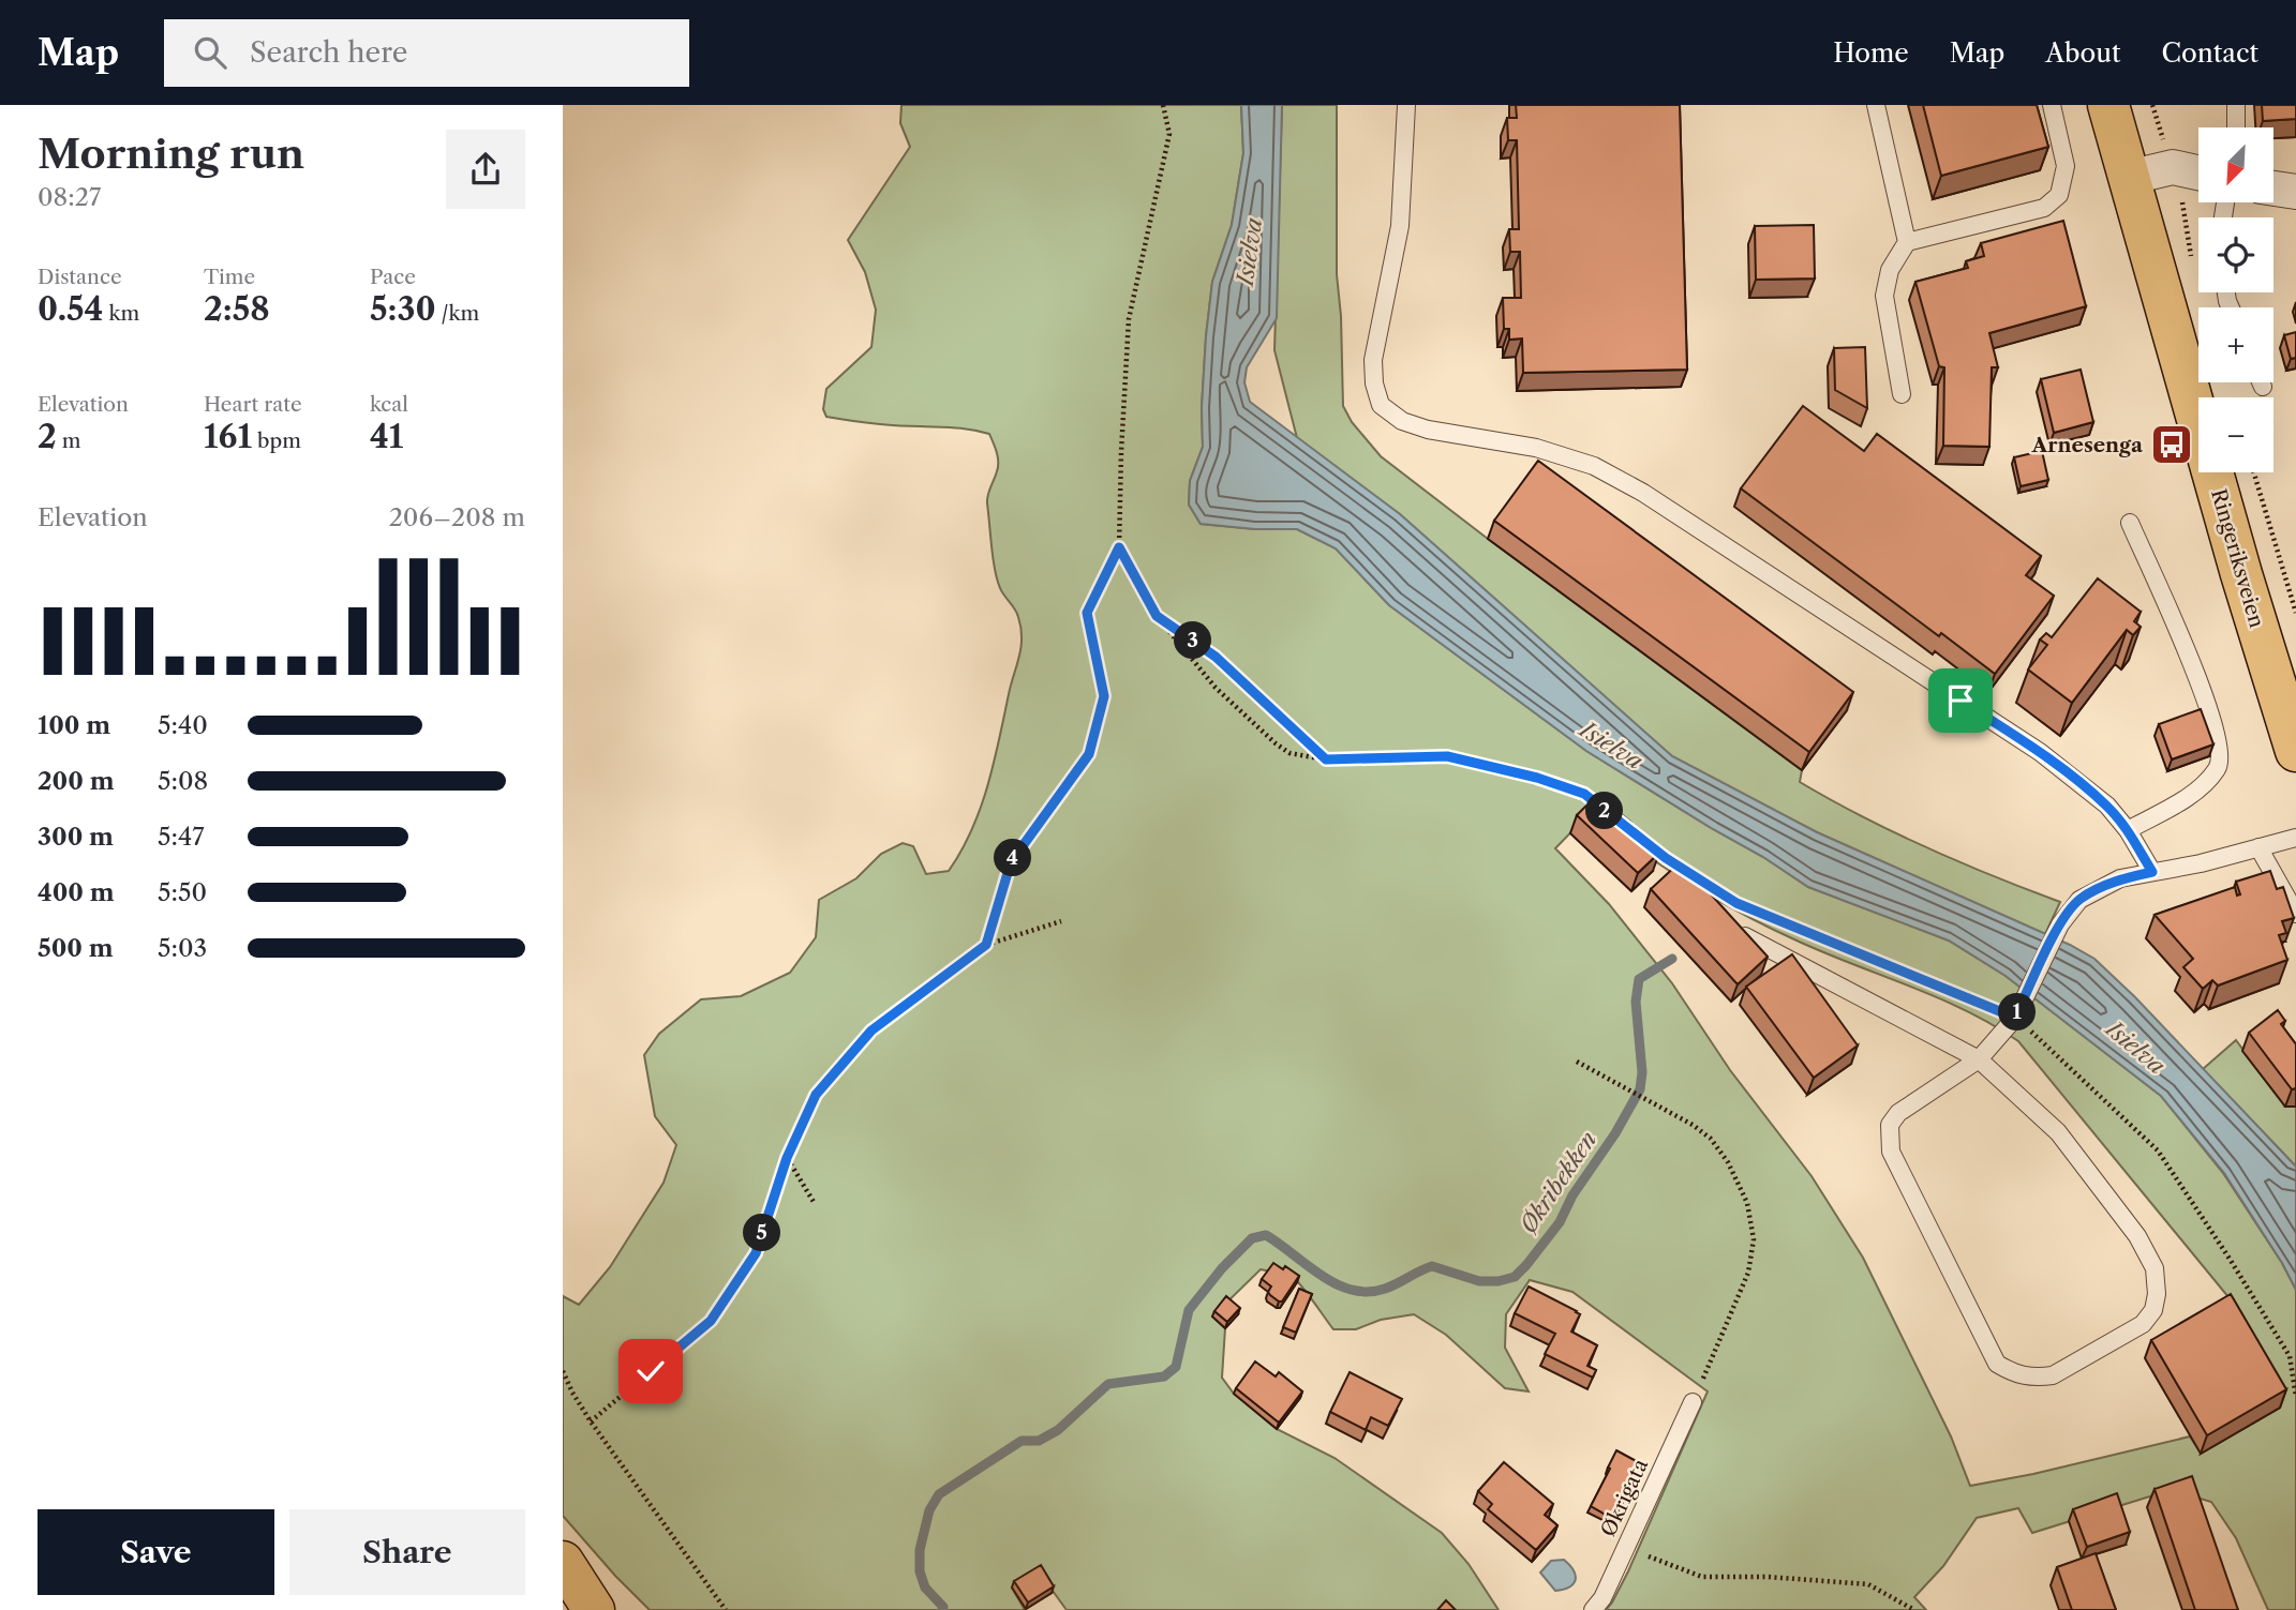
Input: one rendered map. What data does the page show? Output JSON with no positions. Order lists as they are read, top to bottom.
{
  "streets": {
    "main road": ["Ringeriksveien"],
    "lane": ["Økrigata"]
  },
  "water": ["Isielva", "Økribekken"],
  "places": {
    "bus stop": ["Arnesenga"]
  },
  "north": "bottom left",
  "page": {
    "header": "Map",
    "search": "Search here",
    "nav": [
      "Home",
      "Map",
      "About",
      "Contact"
    ],
    "heading": ["Morning run", "08:27"],
    "map_buttons": ["+", "−"],
    "stats": [
      ["Distance", "0.54 km"],
      ["Time", "2:58"],
      ["Pace", "5:30 /km"],
      ["Elevation", "2 m"],
      ["Heart rate", "161 bpm"],
      ["kcal", "41"]
    ],
    "chart": ["Elevation", "206–208 m"],
    "pins": [
      "3",
      "2",
      "4",
      "1",
      "5"
    ],
    "list": [
      {
        "name": "100 m",
        "note": "5:40"
      },
      {
        "name": "200 m",
        "note": "5:08"
      },
      {
        "name": "300 m",
        "note": "5:47"
      },
      {
        "name": "400 m",
        "note": "5:50"
      },
      {
        "name": "500 m",
        "note": "5:03"
      }
    ],
    "buttons": ["Save", "Share"]
  }
}
